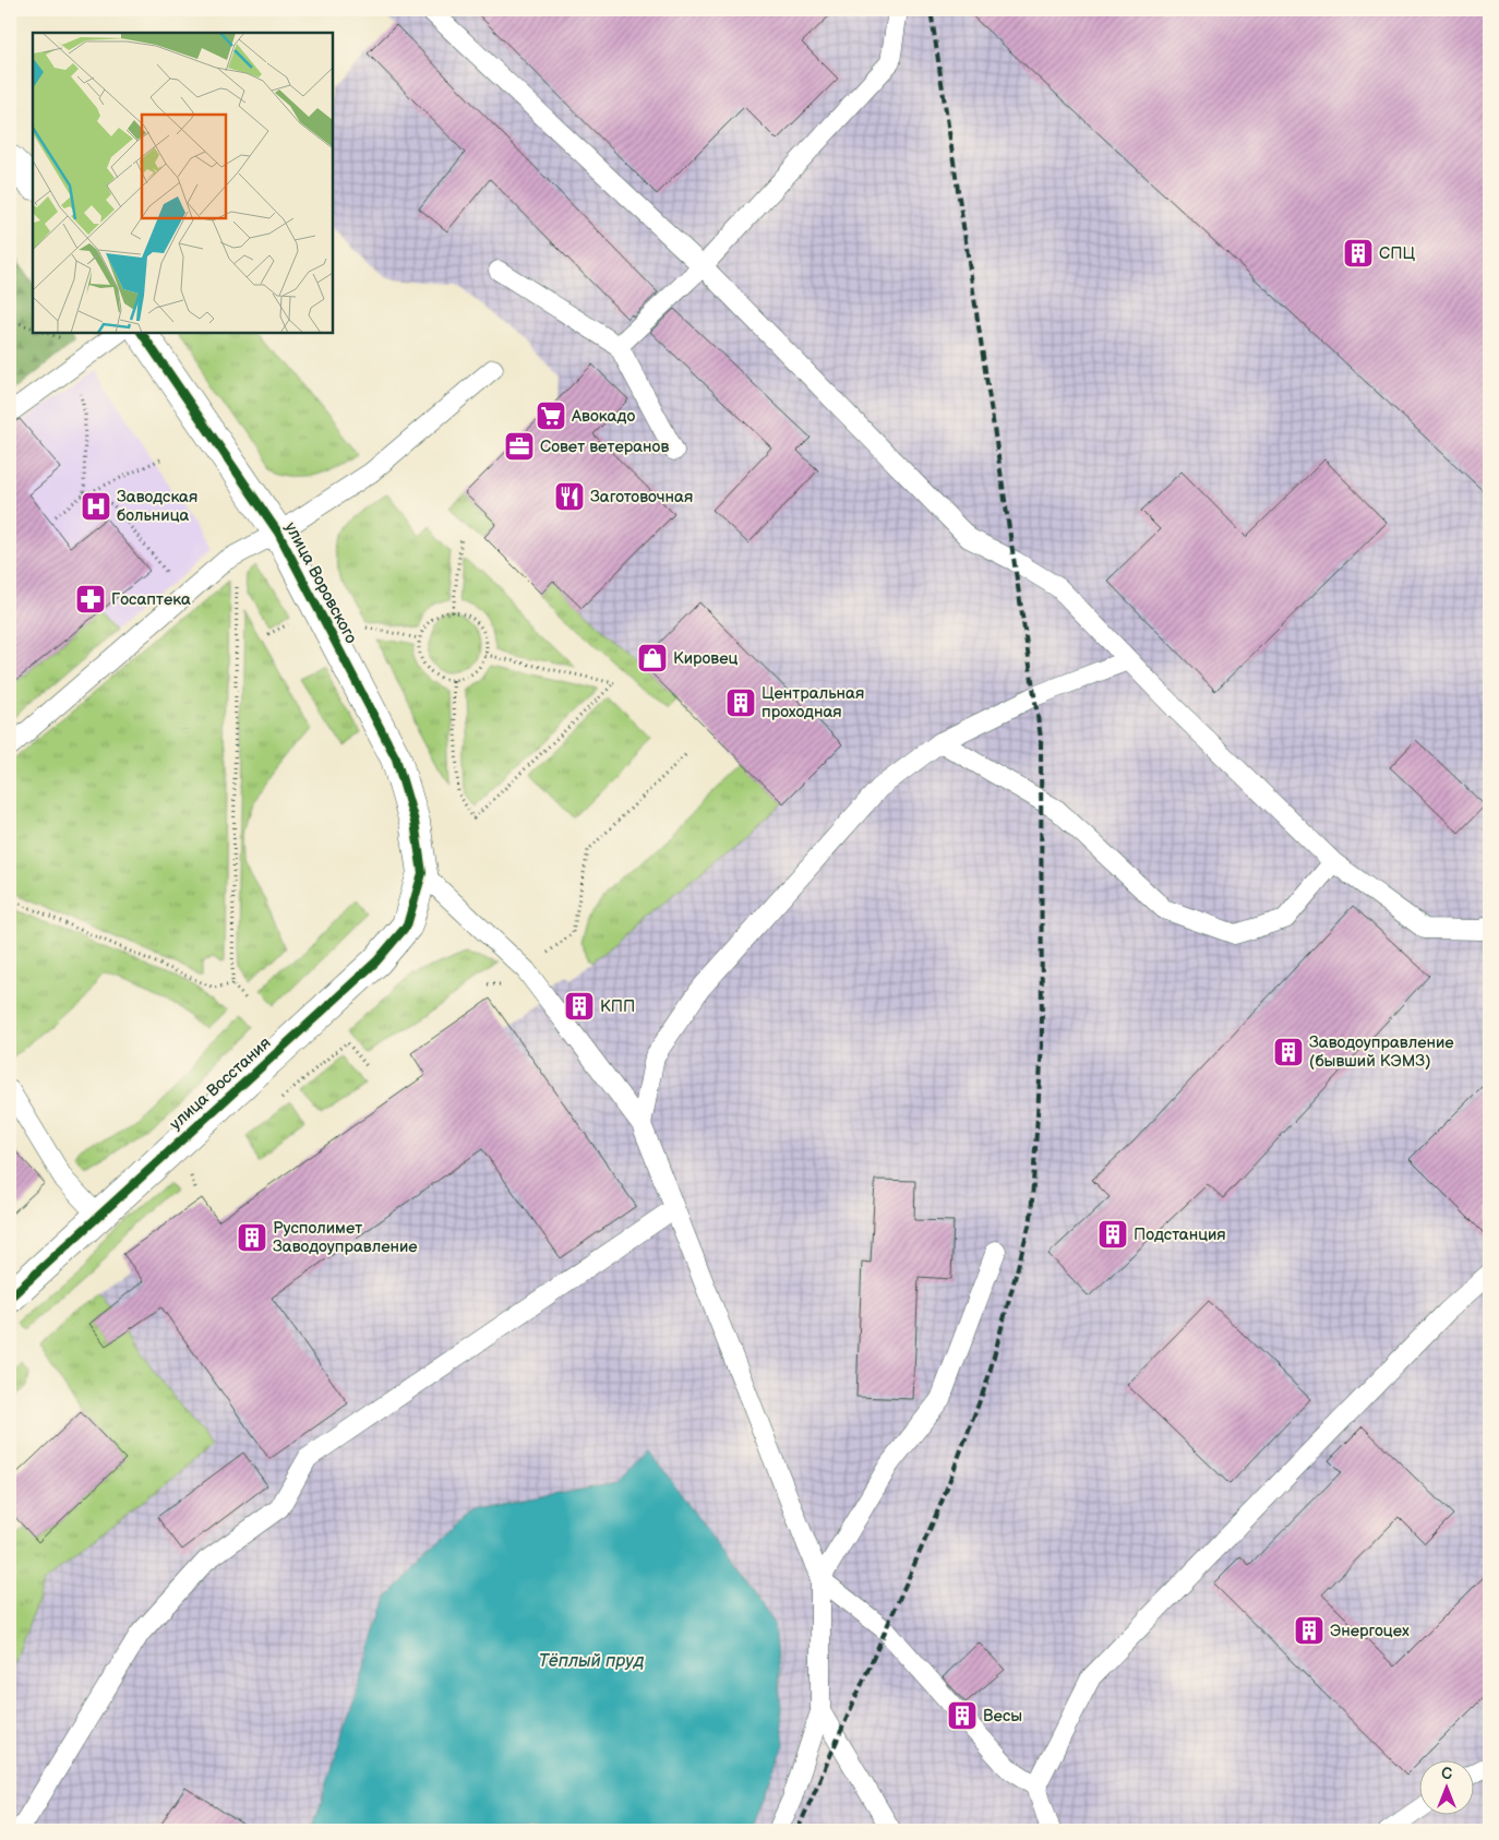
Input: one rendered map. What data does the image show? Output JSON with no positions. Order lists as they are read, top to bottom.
{
  "streets": {
    "street": ["улица Воровского", "улица Восстания"]
  },
  "crossings": [
    ["улица Воровского", "улица Восстания"]
  ],
  "water": ["Тёплый пруд"],
  "places": {
    "building": [
      "СПЦ",
      "Центральная проходная",
      "КПП",
      "Заводоуправление (бывший КЭМЗ)",
      "Подстанция",
      "Русполимет Заводоуправление",
      "Энергоцех",
      "Весы"
    ],
    "supermarket": ["Авокадо"],
    "office": ["Совет ветеранов"],
    "restaurant": ["Заготовочная"],
    "hospital": ["Заводская больница"],
    "pharmacy": ["Госаптека"],
    "shop": ["Кировец"]
  },
  "north": "top"
}
